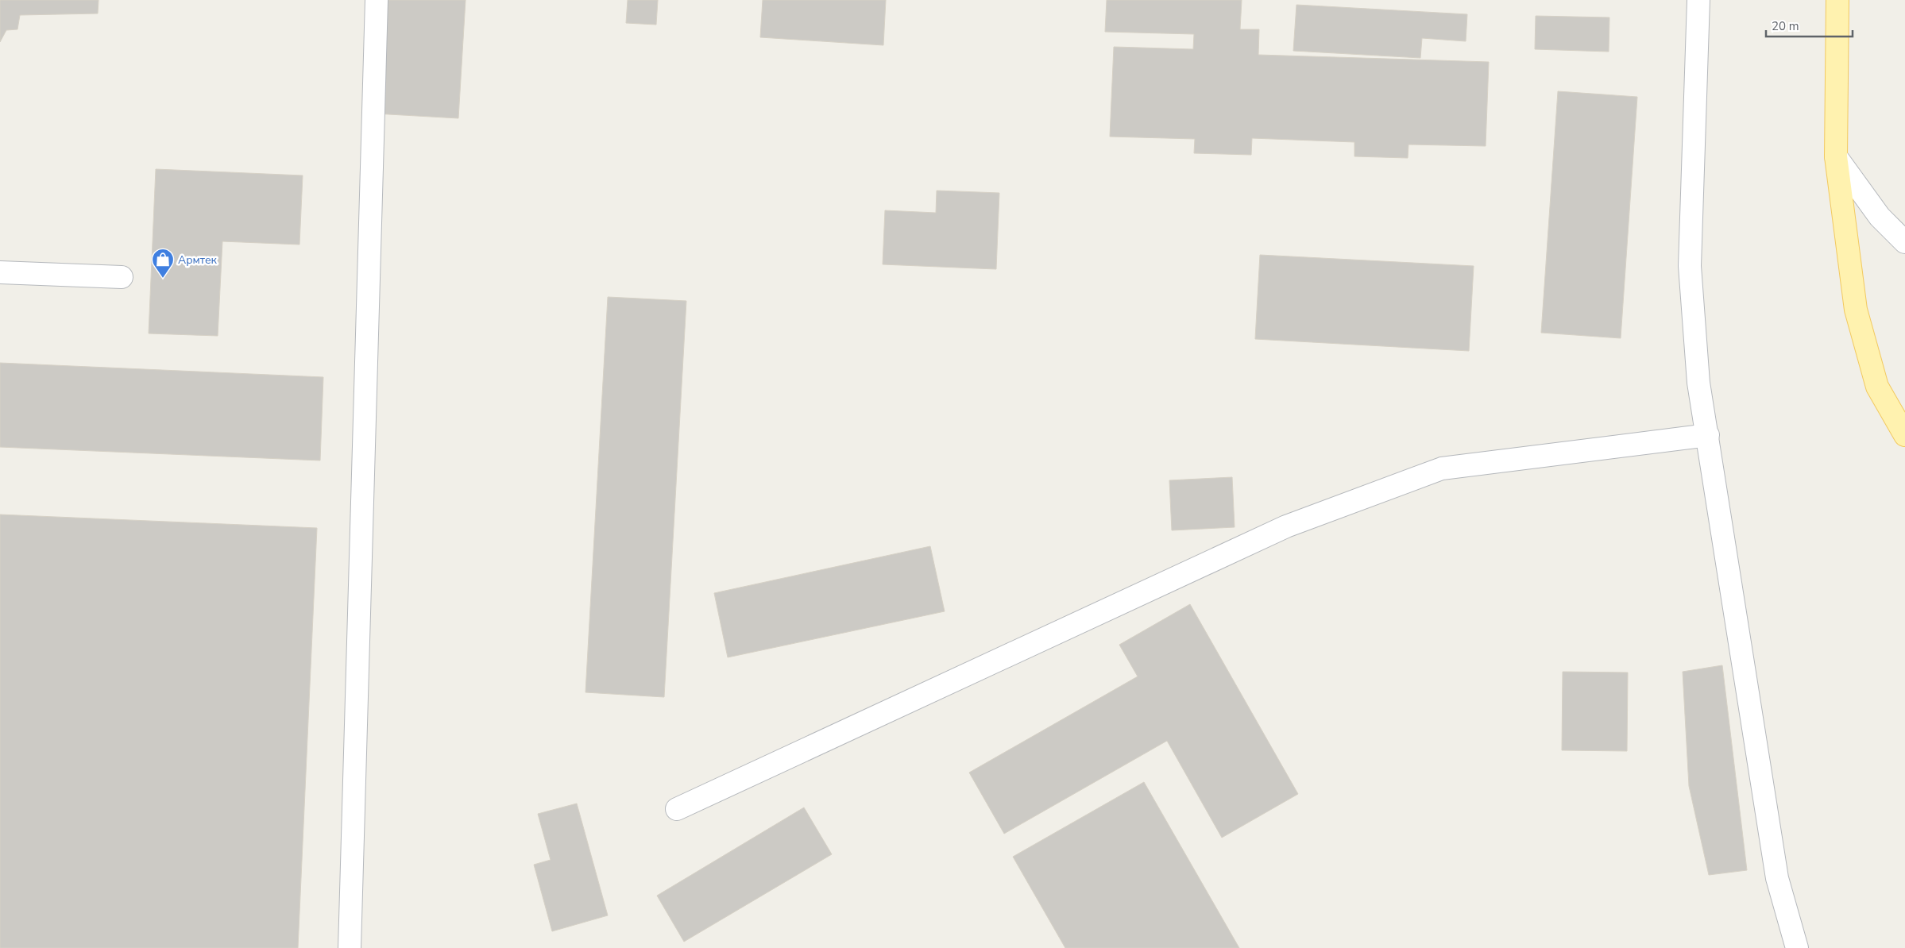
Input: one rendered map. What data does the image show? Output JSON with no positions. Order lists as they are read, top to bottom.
{
  "places": {
    "shop": ["Армтек"]
  },
  "scale_bar": "20 m"
}
